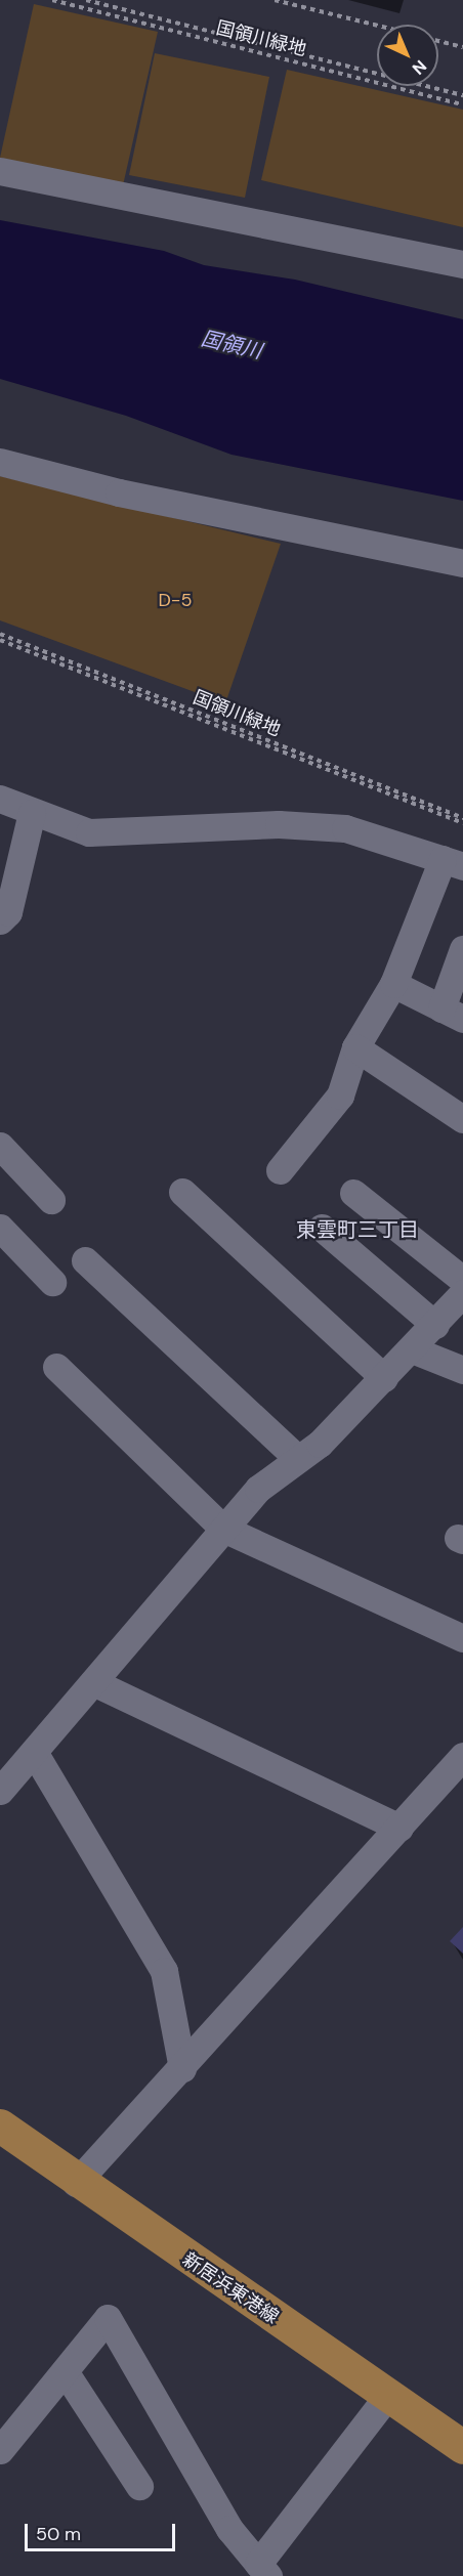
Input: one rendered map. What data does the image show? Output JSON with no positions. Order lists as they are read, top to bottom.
{
  "streets": {
    "main road": ["新居浜東港線"],
    "path": ["国領川緑地"]
  },
  "districts": ["東雲町三丁目"],
  "water": ["国領川"],
  "parks": ["D-5"],
  "scale_bar": "50 m",
  "north": "bottom right"
}
